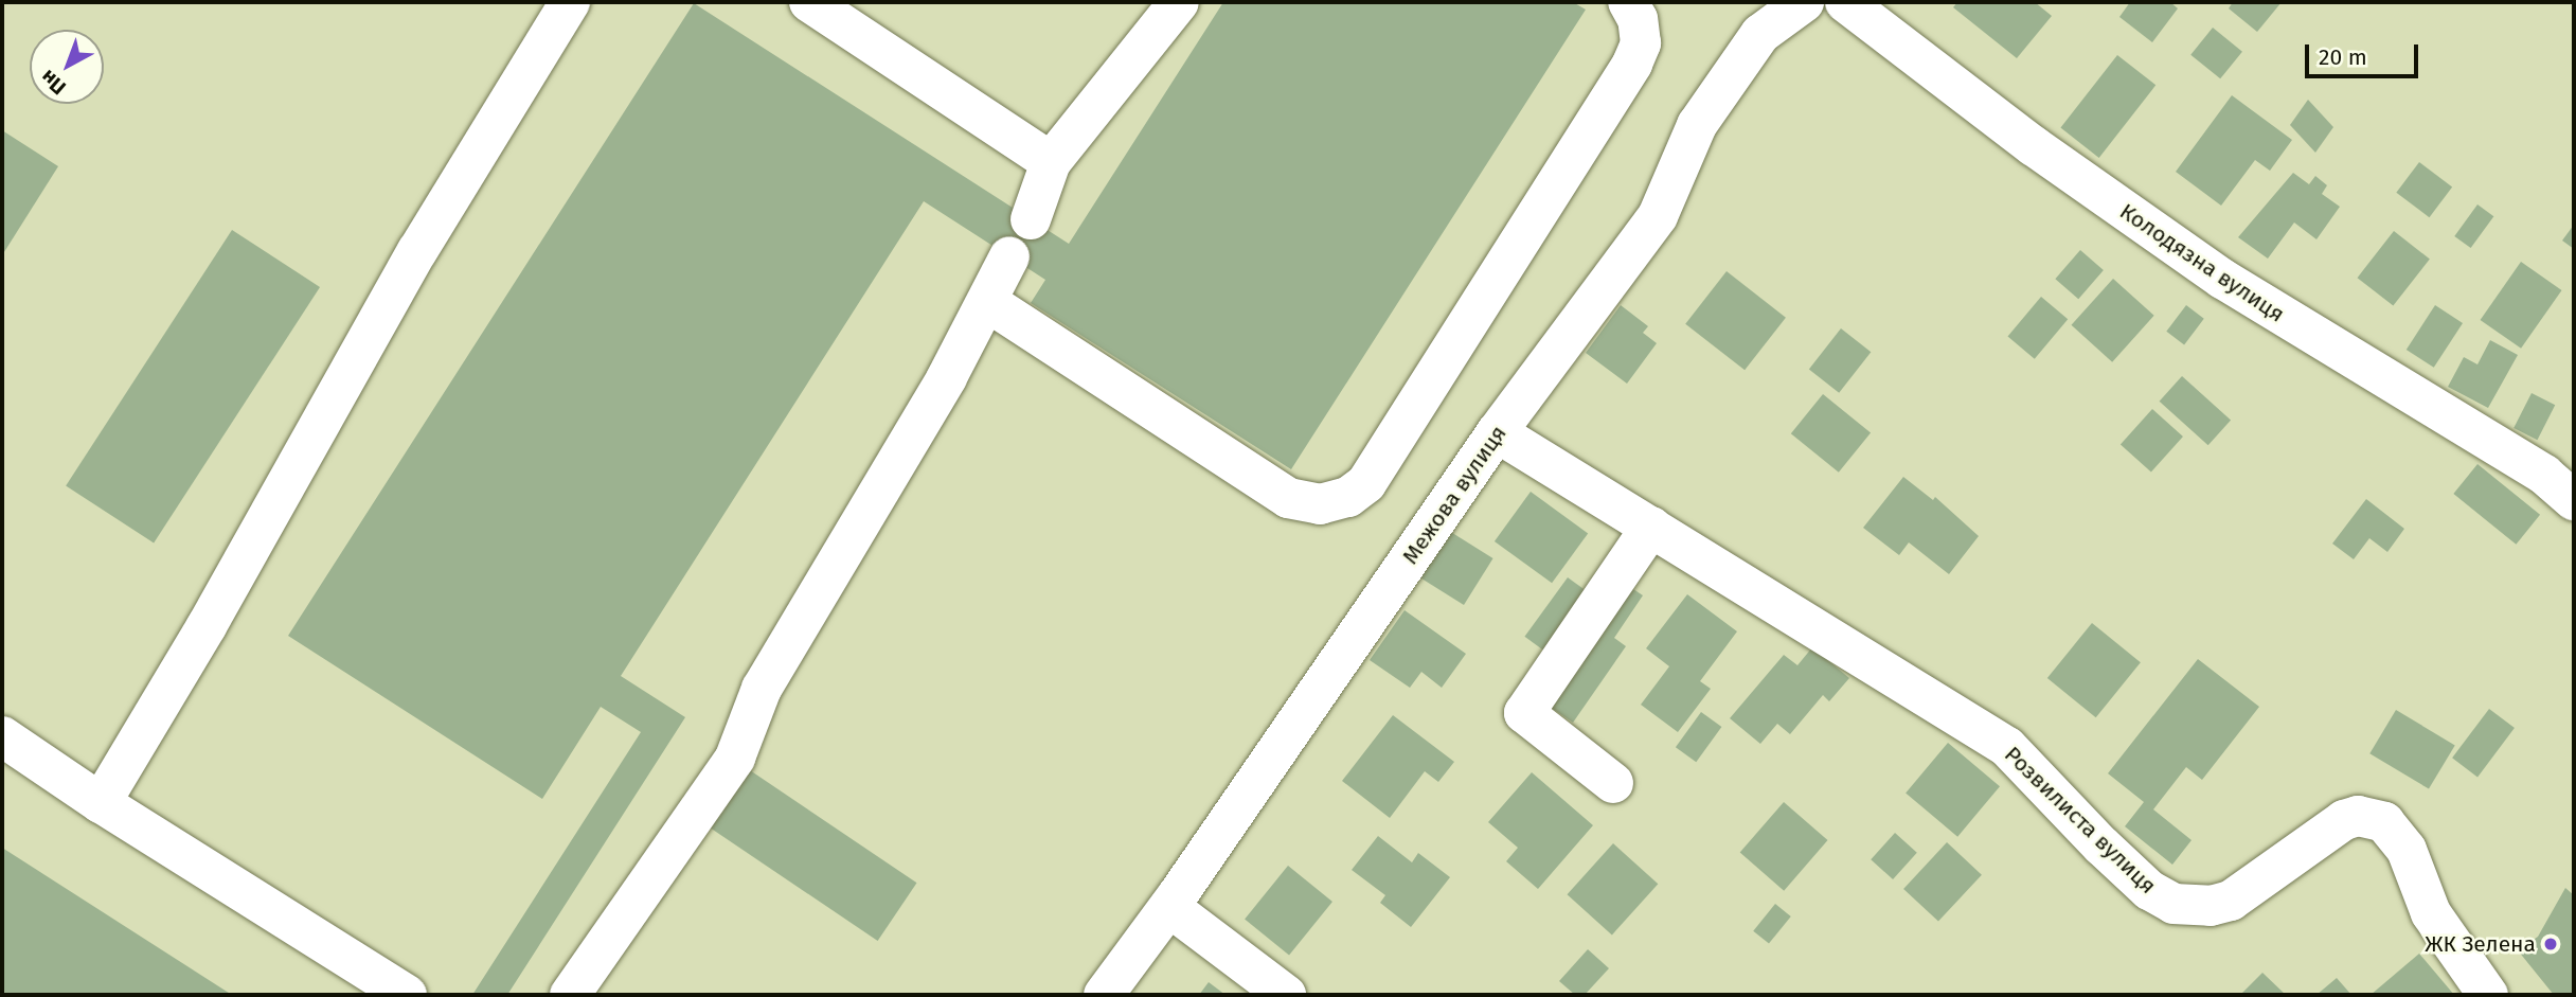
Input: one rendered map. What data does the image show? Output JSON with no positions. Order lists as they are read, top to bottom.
{
  "streets": {
    "street": ["Колодязна вулиця", "Межова вулиця", "Розвилиста вулиця"]
  },
  "crossings": [
    ["Межова вулиця", "Розвилиста вулиця"]
  ],
  "places": ["ЖК Зелена"],
  "scale_bar": "20 m",
  "north": "bottom left"
}
